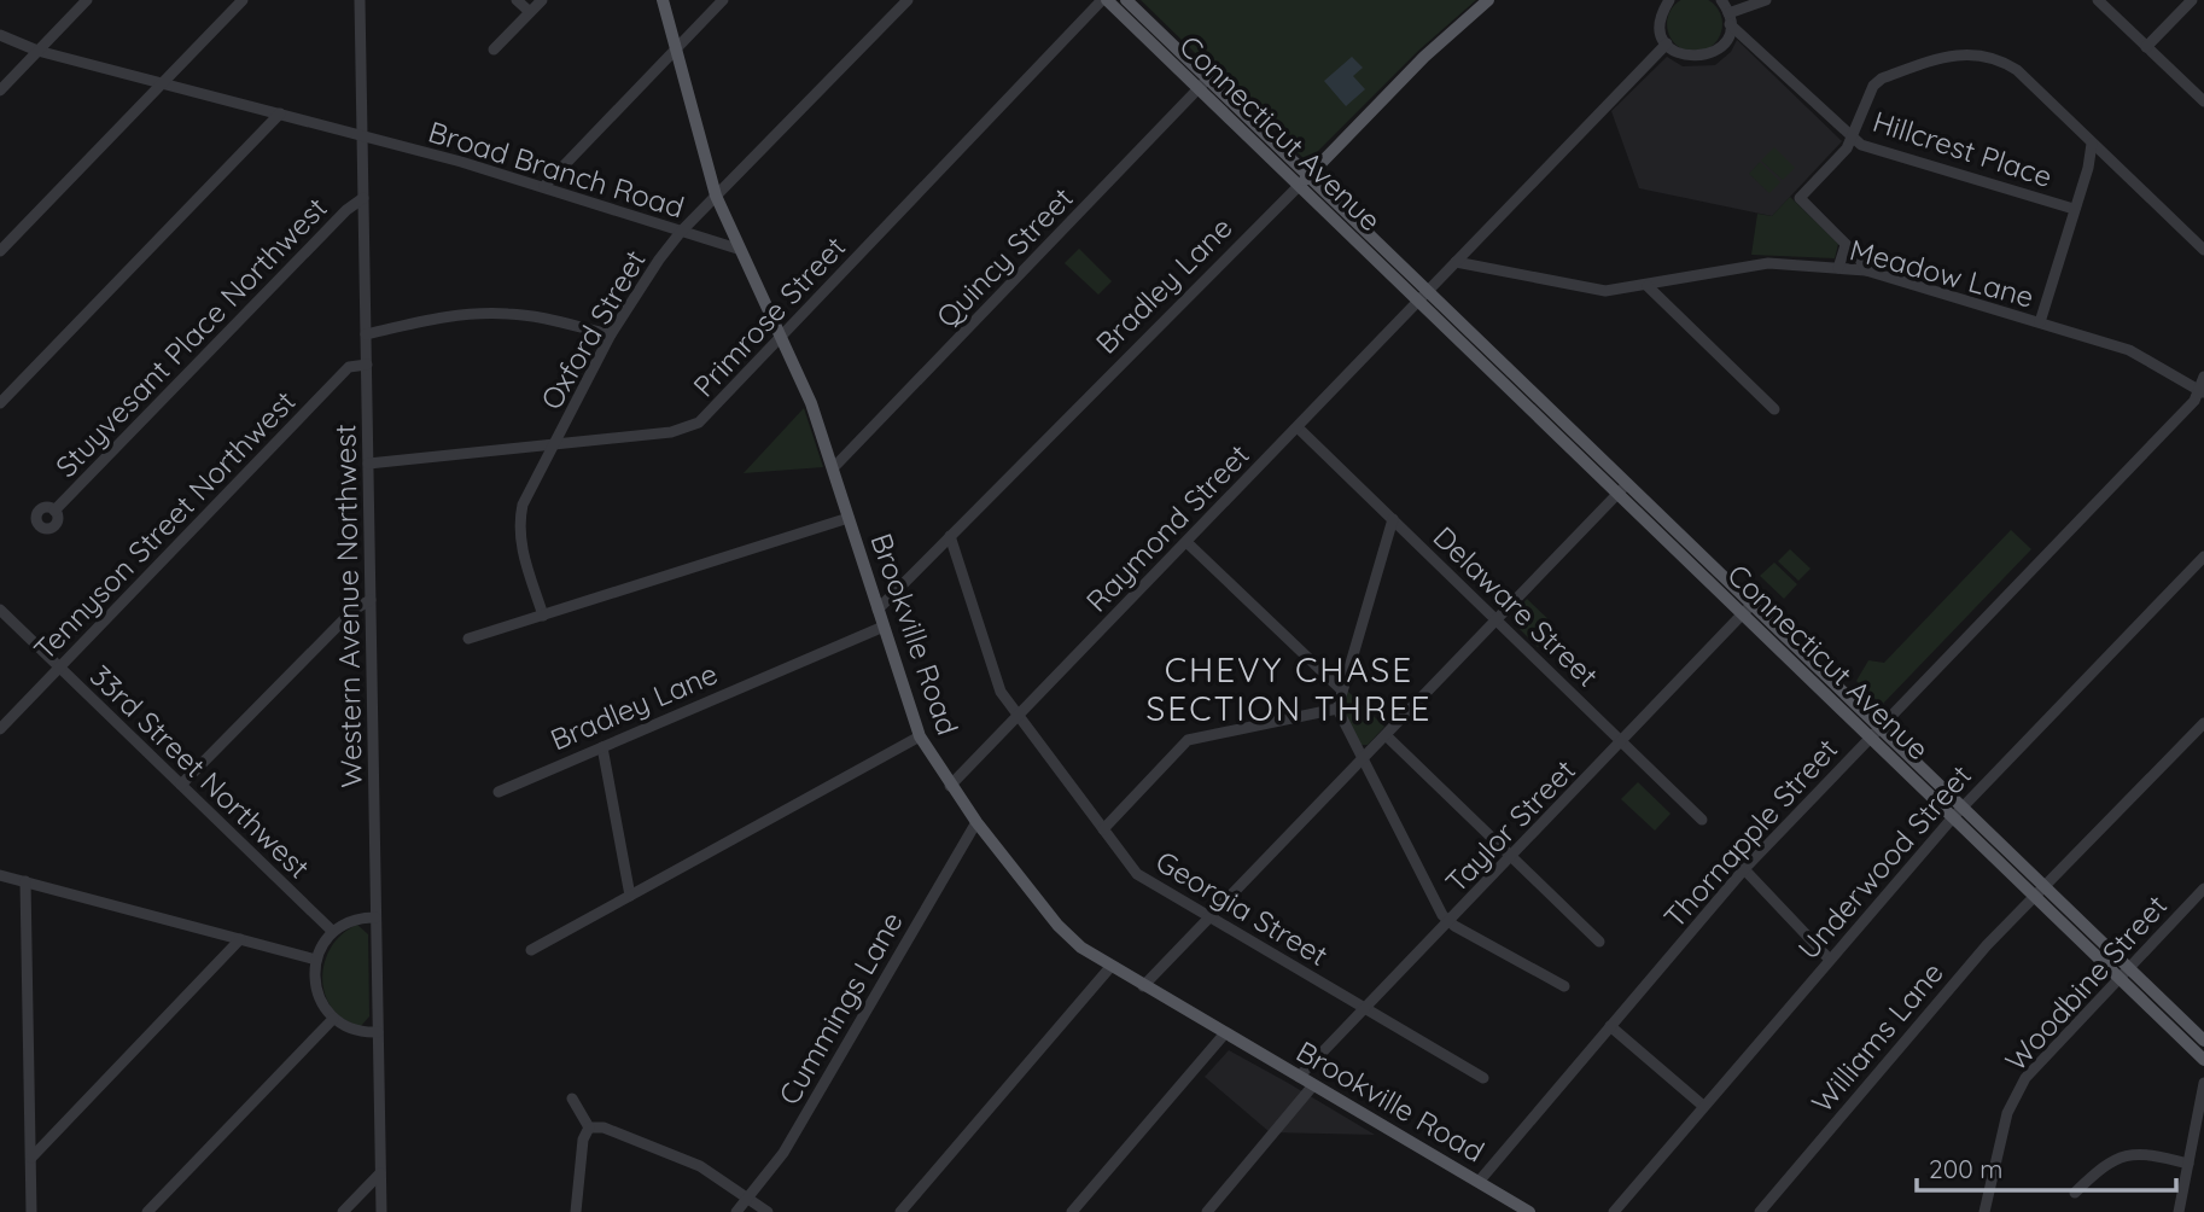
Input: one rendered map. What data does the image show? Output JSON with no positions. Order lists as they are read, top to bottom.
{
  "streets": {
    "main road": ["Connecticut Avenue", "Bradley Lane", "Brookville Road"],
    "street": [
      "Hillcrest Place",
      "Broad Branch Road",
      "Quincy Street",
      "Meadow Lane",
      "Primrose Street",
      "Oxford Street",
      "Stuyvesant Place Northwest",
      "Tennyson Street Northwest",
      "Raymond Street",
      "Western Avenue Northwest",
      "Delaware Street",
      "33rd Street Northwest",
      "Taylor Street",
      "Thornapple Street",
      "Underwood Street",
      "Georgia Street",
      "Woodbine Street",
      "Cummings Lane",
      "Williams Lane"
    ]
  },
  "crossings": [
    ["Connecticut Avenue", "Quincy Street"],
    ["Connecticut Avenue", "Bradley Lane"],
    ["Connecticut Avenue", "Primrose Street"],
    ["Connecticut Avenue", "Raymond Street"],
    ["Connecticut Avenue", "Taylor Street"],
    ["Connecticut Avenue", "Thornapple Street"],
    ["Connecticut Avenue", "Underwood Street"],
    ["Connecticut Avenue", "Woodbine Street"],
    ["Connecticut Avenue", "Williams Lane"],
    ["Broad Branch Road", "Oxford Street"],
    ["Broad Branch Road", "Western Avenue Northwest"],
    ["Broad Branch Road", "Brookville Road"],
    ["Quincy Street", "Brookville Road"],
    ["Meadow Lane", "Raymond Street"],
    ["Meadow Lane", "Thornapple Street"],
    ["Bradley Lane", "Brookville Road"],
    ["Bradley Lane", "Georgia Street"],
    ["Primrose Street", "Oxford Street"],
    ["Primrose Street", "Western Avenue Northwest"],
    ["Primrose Street", "Brookville Road"],
    ["Oxford Street", "Brookville Road"],
    ["Stuyvesant Place Northwest", "Western Avenue Northwest"],
    ["Tennyson Street Northwest", "Western Avenue Northwest"],
    ["Tennyson Street Northwest", "33rd Street Northwest"],
    ["Raymond Street", "Delaware Street"],
    ["Raymond Street", "Brookville Road"],
    ["Raymond Street", "Georgia Street"],
    ["Delaware Street", "Taylor Street"],
    ["Brookville Road", "Taylor Street"],
    ["Brookville Road", "Thornapple Street"],
    ["Brookville Road", "Cummings Lane"],
    ["Taylor Street", "Georgia Street"]
  ],
  "districts": ["CHEVY CHASE SECTION THREE"],
  "scale_bar": "200 m"
}
